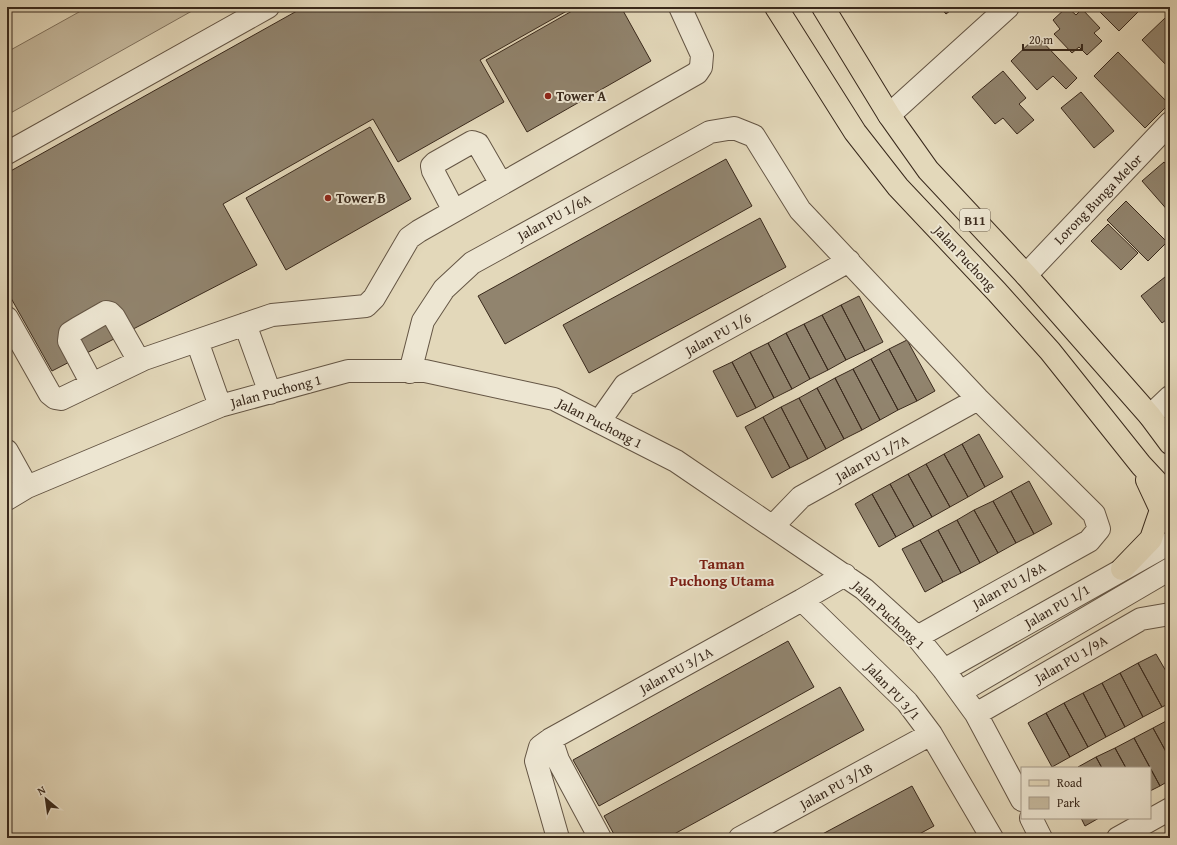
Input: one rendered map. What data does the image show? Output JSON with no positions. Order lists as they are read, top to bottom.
{
  "streets": {
    "main road": ["B11", "Jalan Puchong"],
    "street": [
      "Lorong Bunga Melor",
      "Jalan PU 1/6A",
      "Jalan PU 1/6",
      "Jalan Puchong 1",
      "Jalan PU 1/7A",
      "Jalan PU 1/8A",
      "Jalan PU 1/1",
      "Jalan PU 1/9A",
      "Jalan PU 3/1A",
      "Jalan PU 3/1",
      "Jalan PU 3/1B"
    ]
  },
  "crossings": [
    ["Lorong Bunga Melor", "B11"],
    ["Jalan PU 1/6A", "Jalan PU 1/6"],
    ["Jalan PU 1/6A", "Jalan Puchong 1"],
    ["Jalan PU 1/6", "Jalan Puchong 1"],
    ["Jalan Puchong 1", "Jalan PU 1/7A"],
    ["Jalan Puchong 1", "Jalan PU 1/8A"],
    ["Jalan Puchong 1", "Jalan PU 1/1"],
    ["Jalan Puchong 1", "Jalan PU 1/9A"],
    ["Jalan PU 1/7A", "Jalan PU 1/8A"],
    ["Jalan PU 3/1A", "Jalan PU 3/1"],
    ["Jalan PU 3/1", "Jalan PU 3/1B"]
  ],
  "districts": ["Taman Puchong Utama"],
  "places": ["Tower A", "Tower B"],
  "legend": ["Road", "Park"],
  "scale_bar": "20 m",
  "north": "top left"
}
